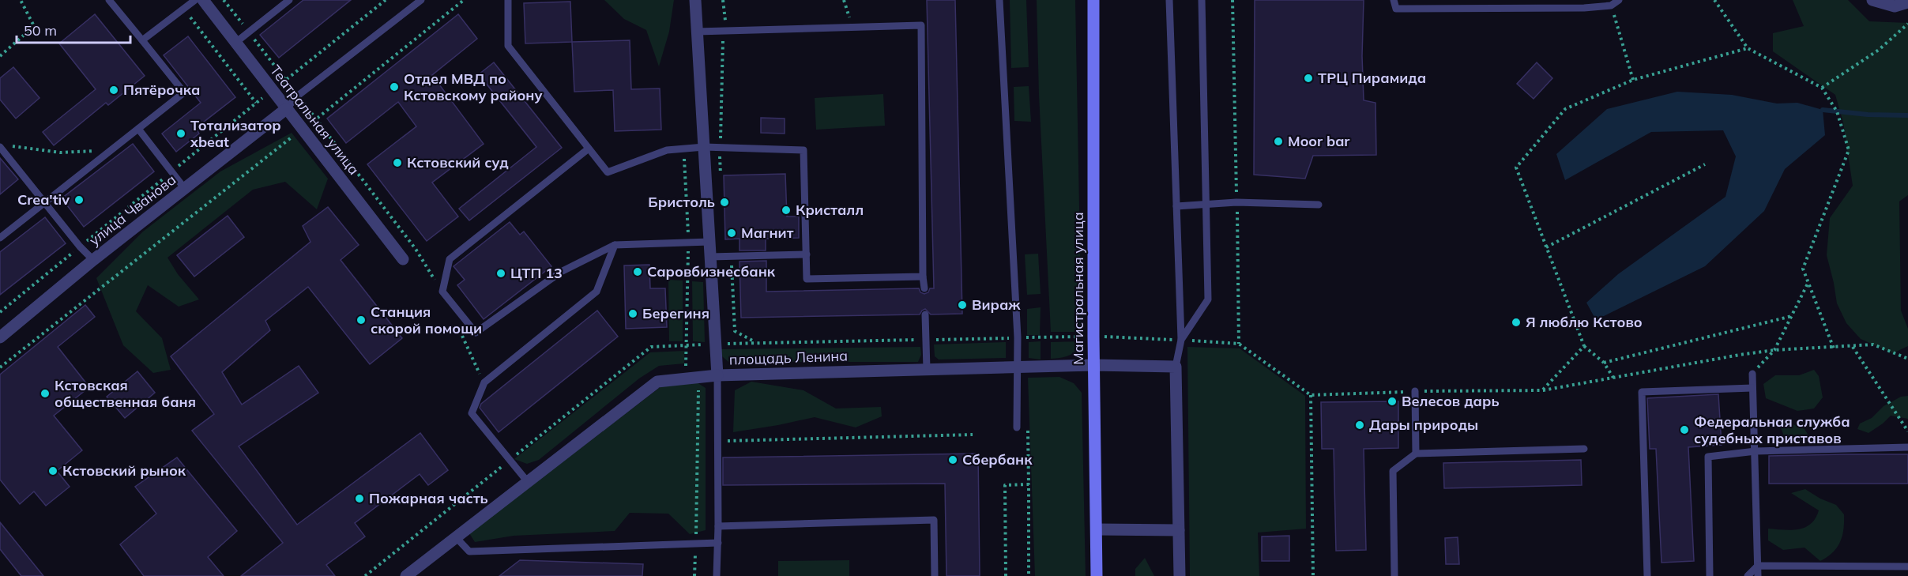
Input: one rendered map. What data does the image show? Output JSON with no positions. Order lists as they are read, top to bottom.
{
  "streets": {
    "main road": ["Магистральная улица"],
    "street": ["Театральная улица", "улица Чванова", "площадь Ленина"]
  },
  "crossings": [
    ["Театральная улица", "улица Чванова"],
    ["Магистральная улица", "площадь Ленина"]
  ],
  "places": [
    "ТРЦ Пирамида",
    "Отдел МВД по Кстовскому району",
    "Пятёрочка",
    "Тотализатор xbeat",
    "Moor bar",
    "Кстовский суд",
    "Crea'tiv",
    "Бристоль",
    "Кристалл",
    "Магнит",
    "Саровбизнесбанк",
    "ЦТП 13",
    "Вираж",
    "Берегиня",
    "Станция скорой помощи",
    "Я люблю Кстово",
    "Кстовская общественная баня",
    "Велесов дарь",
    "Дары природы",
    "Федеральная служба судебных приставов",
    "Сбербанк",
    "Кстовский рынок",
    "Пожарная часть"
  ],
  "scale_bar": "50 m"
}
